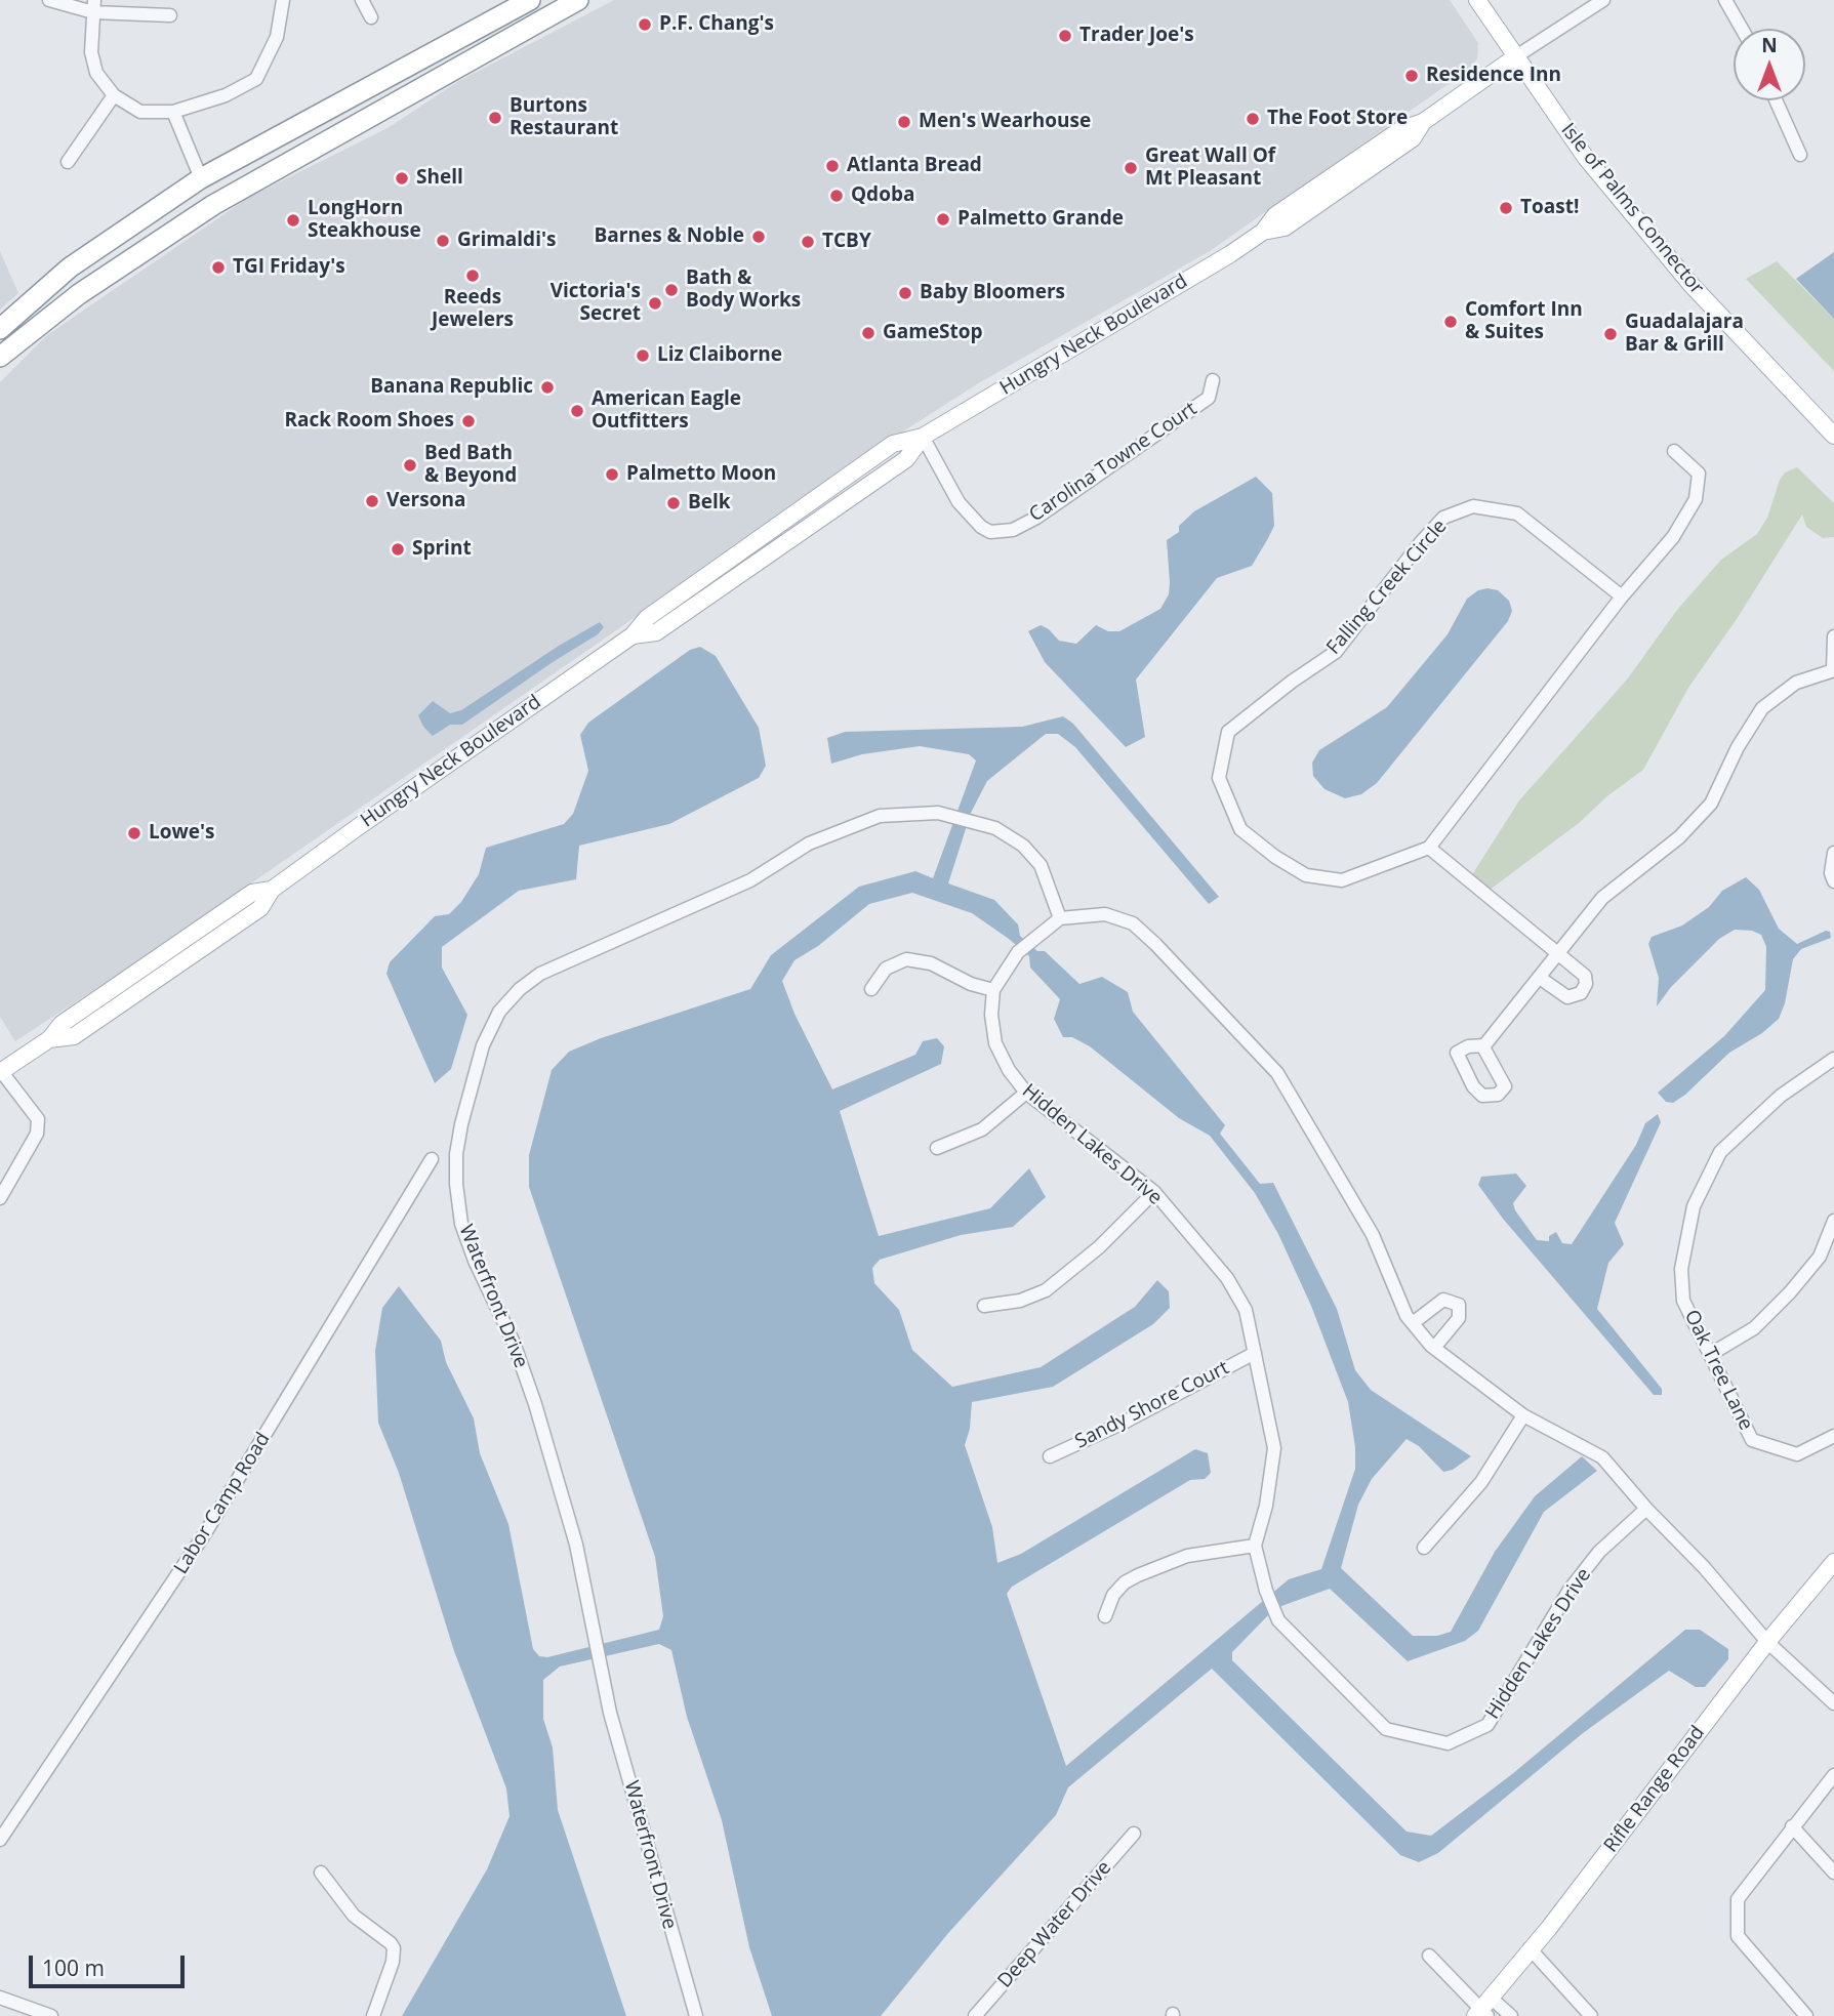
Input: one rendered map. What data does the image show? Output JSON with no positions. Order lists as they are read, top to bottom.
{
  "streets": {
    "main road": ["Isle of Palms Connector", "Hungry Neck Boulevard", "Rifle Range Road"],
    "street": [
      "Carolina Towne Court",
      "Falling Creek Circle",
      "Hidden Lakes Drive",
      "Waterfront Drive",
      "Oak Tree Lane",
      "Sandy Shore Court",
      "Labor Camp Road",
      "Deep Water Drive"
    ]
  },
  "crossings": [
    ["Isle of Palms Connector", "Hungry Neck Boulevard"],
    ["Hungry Neck Boulevard", "Carolina Towne Court"],
    ["Hidden Lakes Drive", "Sandy Shore Court"]
  ],
  "places": [
    "P.F. Chang's",
    "Trader Joe's",
    "Residence Inn",
    "Burtons Restaurant",
    "The Foot Store",
    "Men's Wearhouse",
    "Atlanta Bread",
    "Great Wall Of Mt Pleasant",
    "Shell",
    "Qdoba",
    "Toast!",
    "Palmetto Grande",
    "LongHorn Steakhouse",
    "Barnes & Noble",
    "Grimaldi's",
    "TCBY",
    "TGI Friday's",
    "Reeds Jewelers",
    "Bath & Body Works",
    "Baby Bloomers",
    "Victoria's Secret",
    "Comfort Inn & Suites",
    "GameStop",
    "Guadalajara Bar & Grill",
    "Liz Claiborne",
    "Banana Republic",
    "American Eagle Outfitters",
    "Rack Room Shoes",
    "Bed Bath & Beyond",
    "Palmetto Moon",
    "Versona",
    "Belk",
    "Sprint",
    "Lowe's"
  ],
  "scale_bar": "100 m",
  "north": "top"
}
